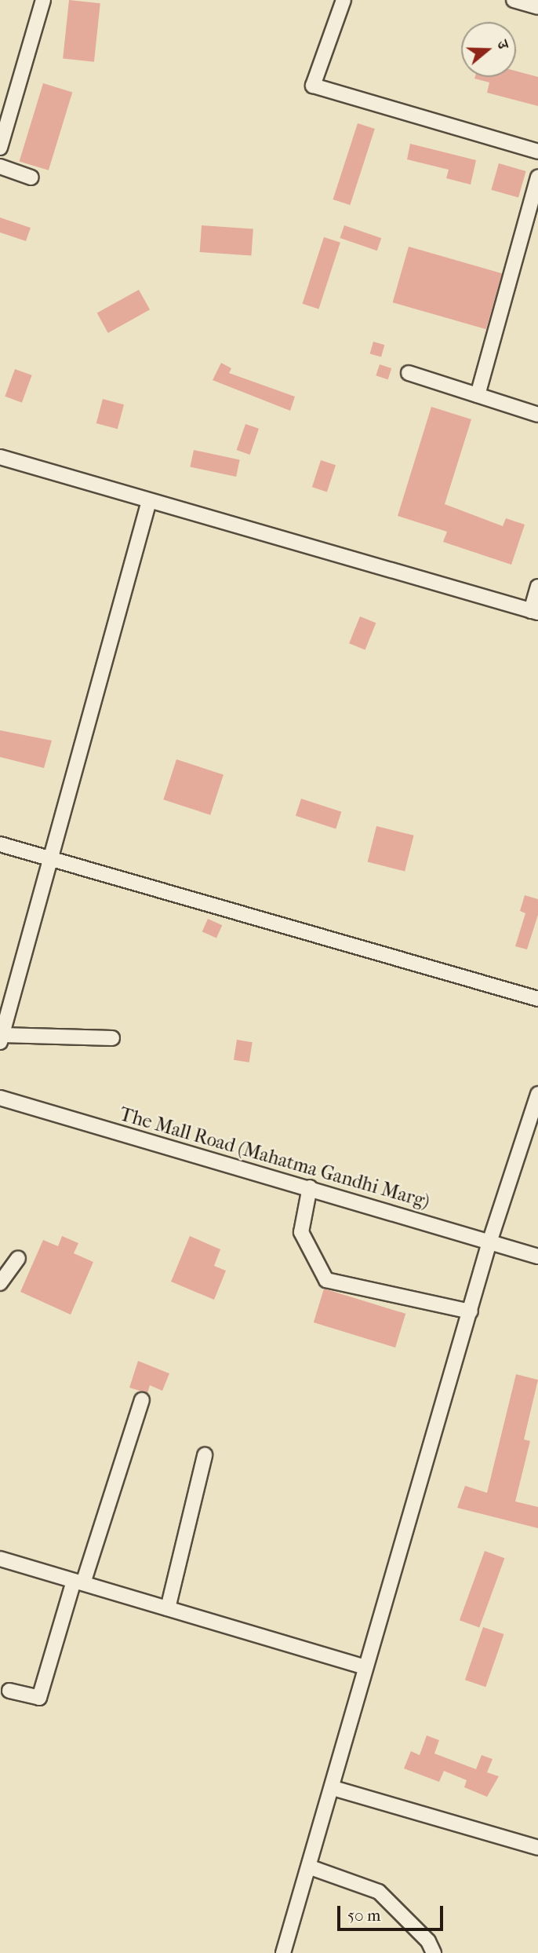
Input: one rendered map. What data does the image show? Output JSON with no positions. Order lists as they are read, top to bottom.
{
  "streets": {
    "street": ["The Mall Road (Mahatma Gandhi Marg)"]
  },
  "scale_bar": "50 m",
  "north": "right"
}
